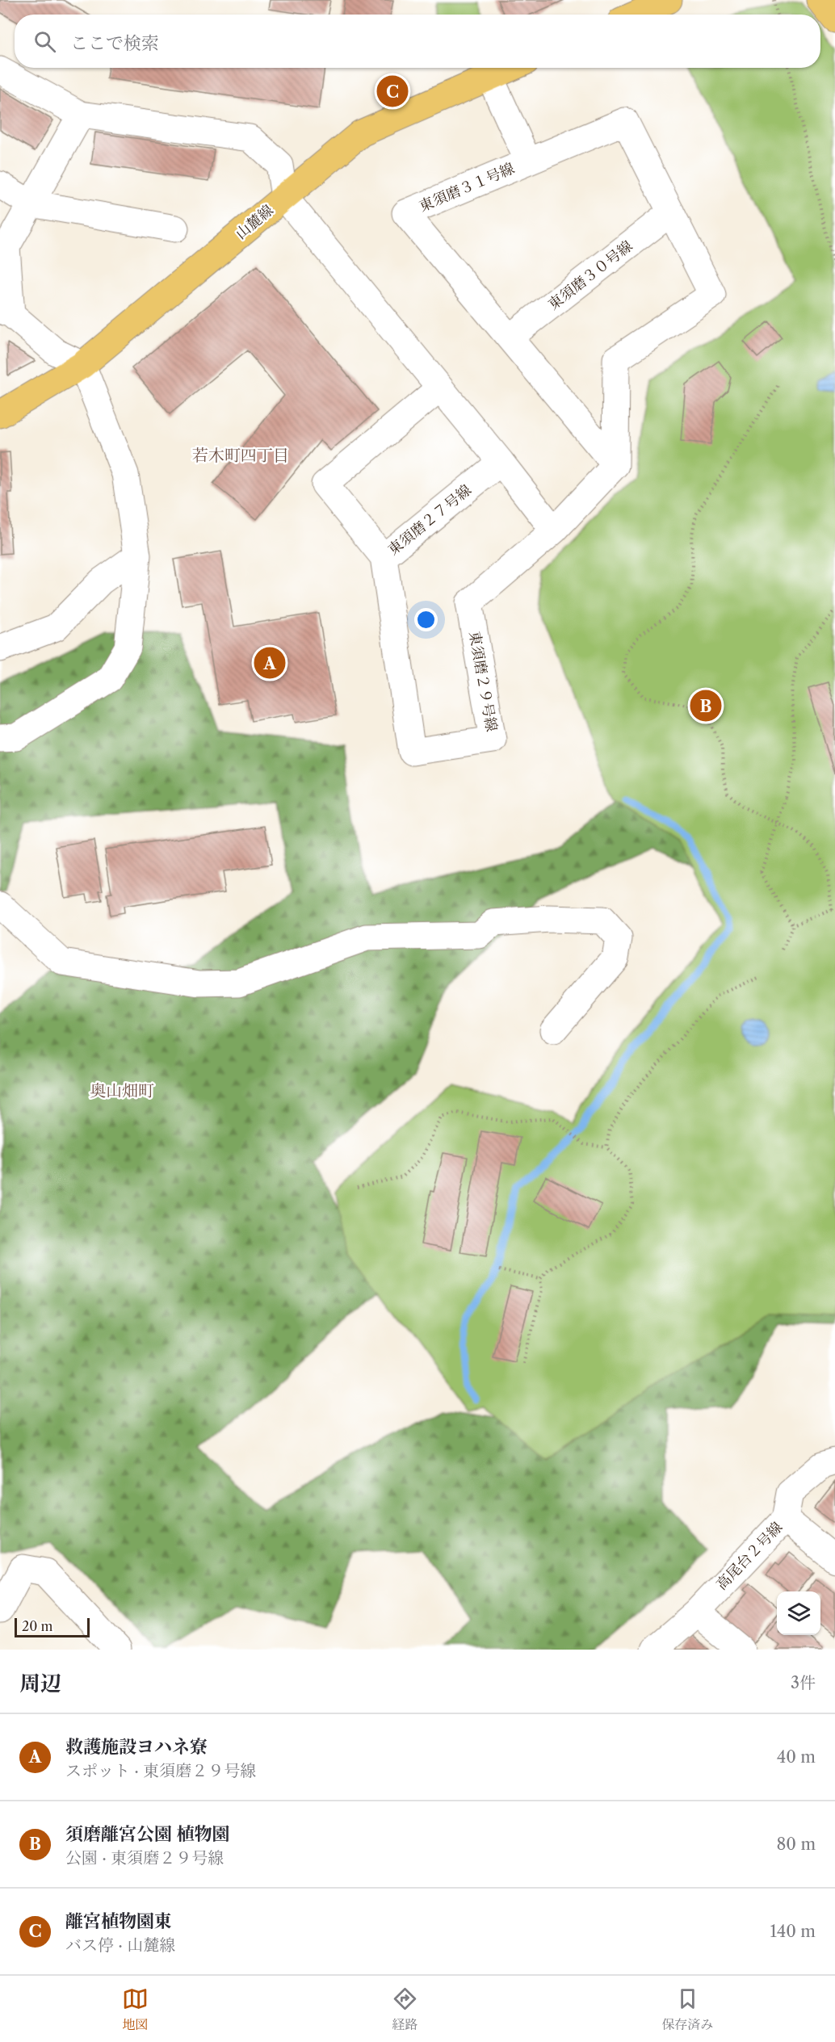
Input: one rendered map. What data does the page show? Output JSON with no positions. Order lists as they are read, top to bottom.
{
  "streets": {
    "main road": ["山麓線"],
    "street": [
      "東須磨３１号線",
      "東須磨３０号線",
      "東須磨２７号線",
      "東須磨２９号線",
      "高尾台２号線"
    ]
  },
  "crossings": [
    ["東須磨３１号線", "東須磨３０号線"],
    ["東須磨２７号線", "東須磨２９号線"]
  ],
  "districts": ["若木町四丁目", "奥山畑町"],
  "scale_bar": "20 m",
  "page": {
    "search": "ここで検索",
    "pins": ["C", "A", "B"],
    "scale": "20 m",
    "heading": ["周辺", "3件"],
    "list": [
      {
        "mark": "A",
        "name": "救護施設ヨハネ寮",
        "note": "スポット · 東須磨２９号線",
        "value": "40 m"
      },
      {
        "mark": "B",
        "name": "須磨離宮公園 植物園",
        "note": "公園 · 東須磨２９号線",
        "value": "80 m"
      },
      {
        "mark": "C",
        "name": "離宮植物園東",
        "note": "バス停 · 山麓線",
        "value": "140 m"
      }
    ],
    "nav": ["地図", "経路", "保存済み"]
  }
}
